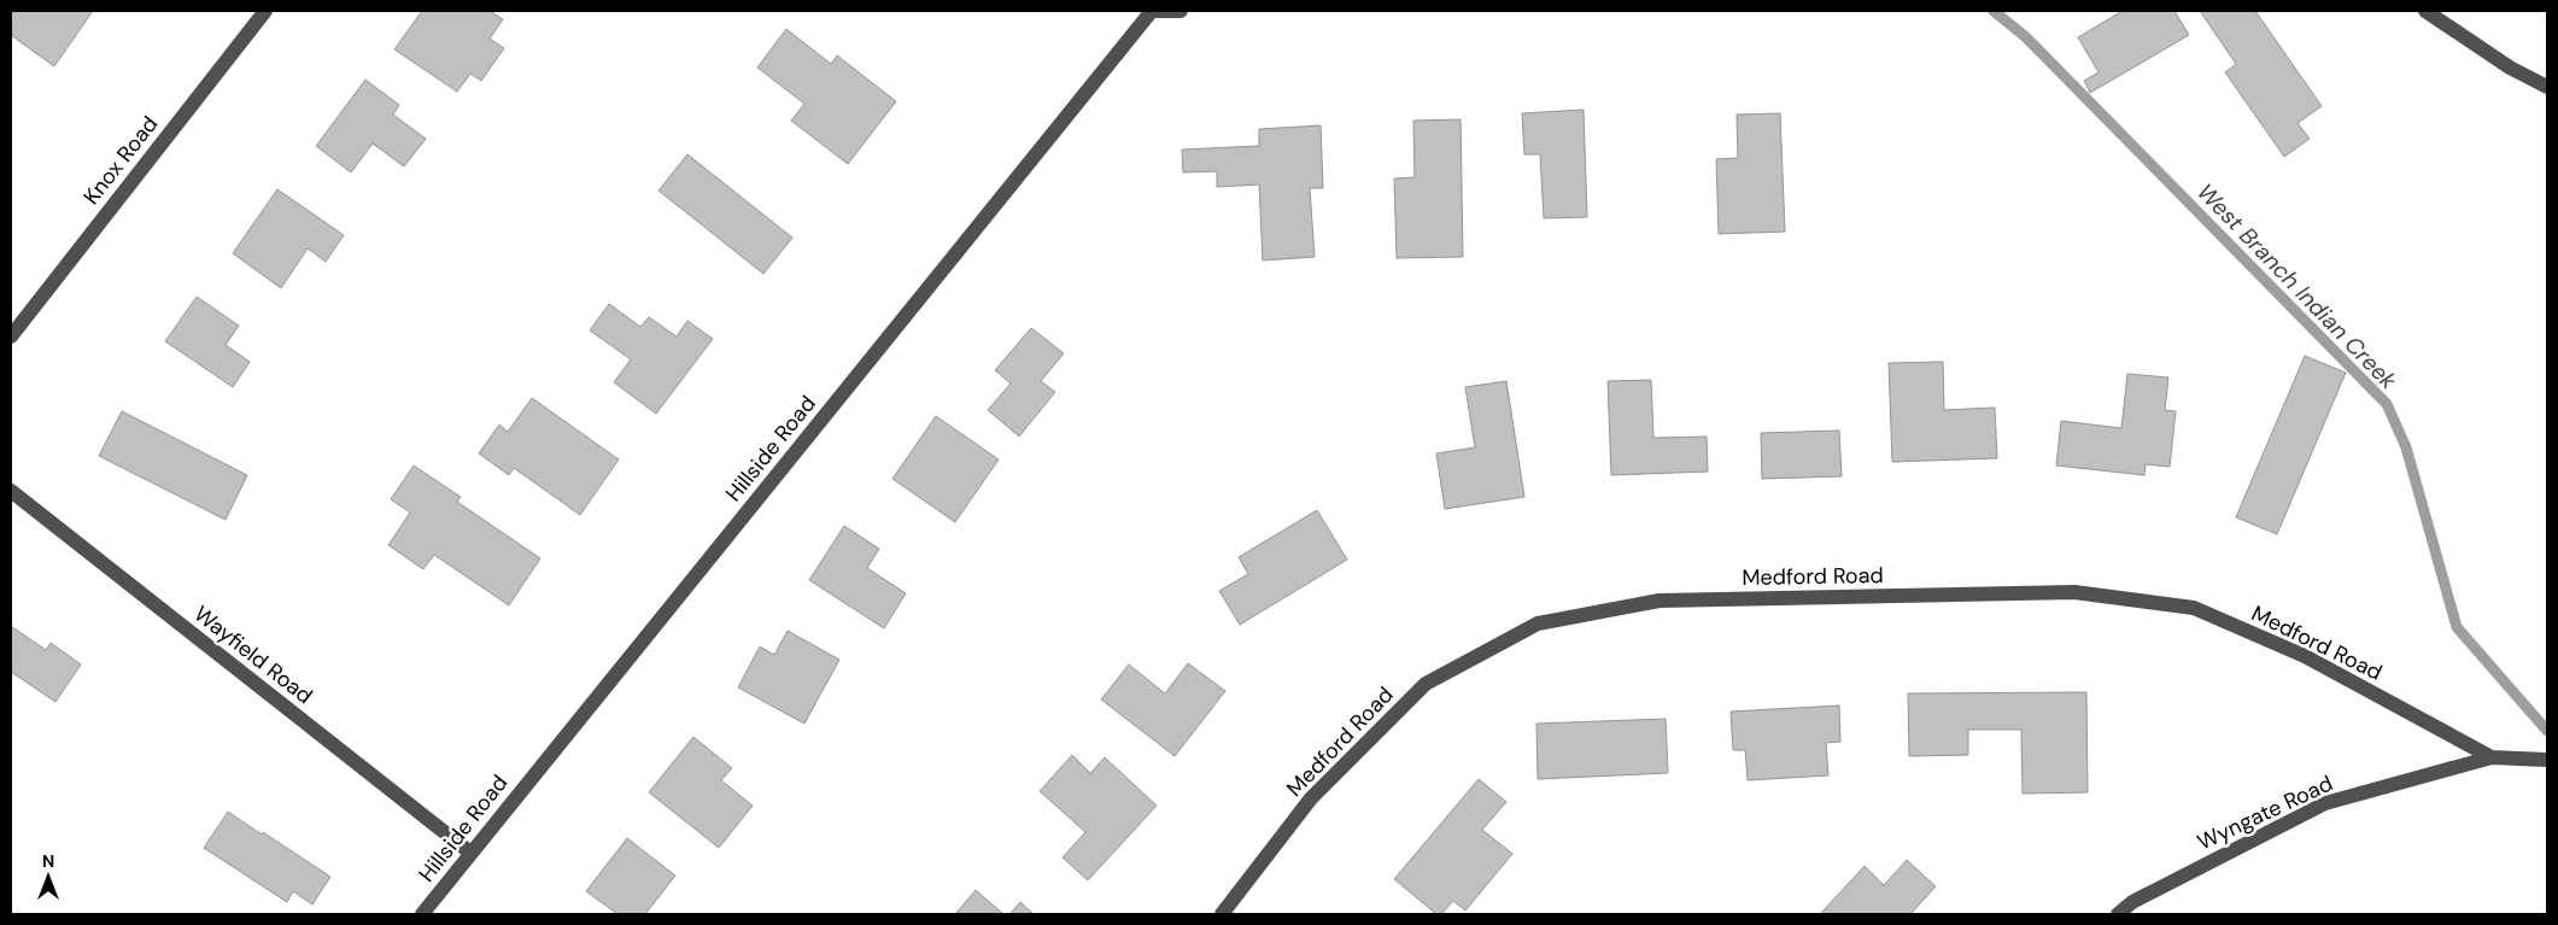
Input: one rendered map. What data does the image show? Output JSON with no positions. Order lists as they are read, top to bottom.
{
  "streets": {
    "street": [
      "Knox Road",
      "Hillside Road",
      "Medford Road",
      "Wayfield Road",
      "Wyngate Road"
    ]
  },
  "crossings": [
    ["Hillside Road", "Wayfield Road"],
    ["Medford Road", "Wyngate Road"]
  ],
  "water": ["West Branch Indian Creek"],
  "north": "top"
}
